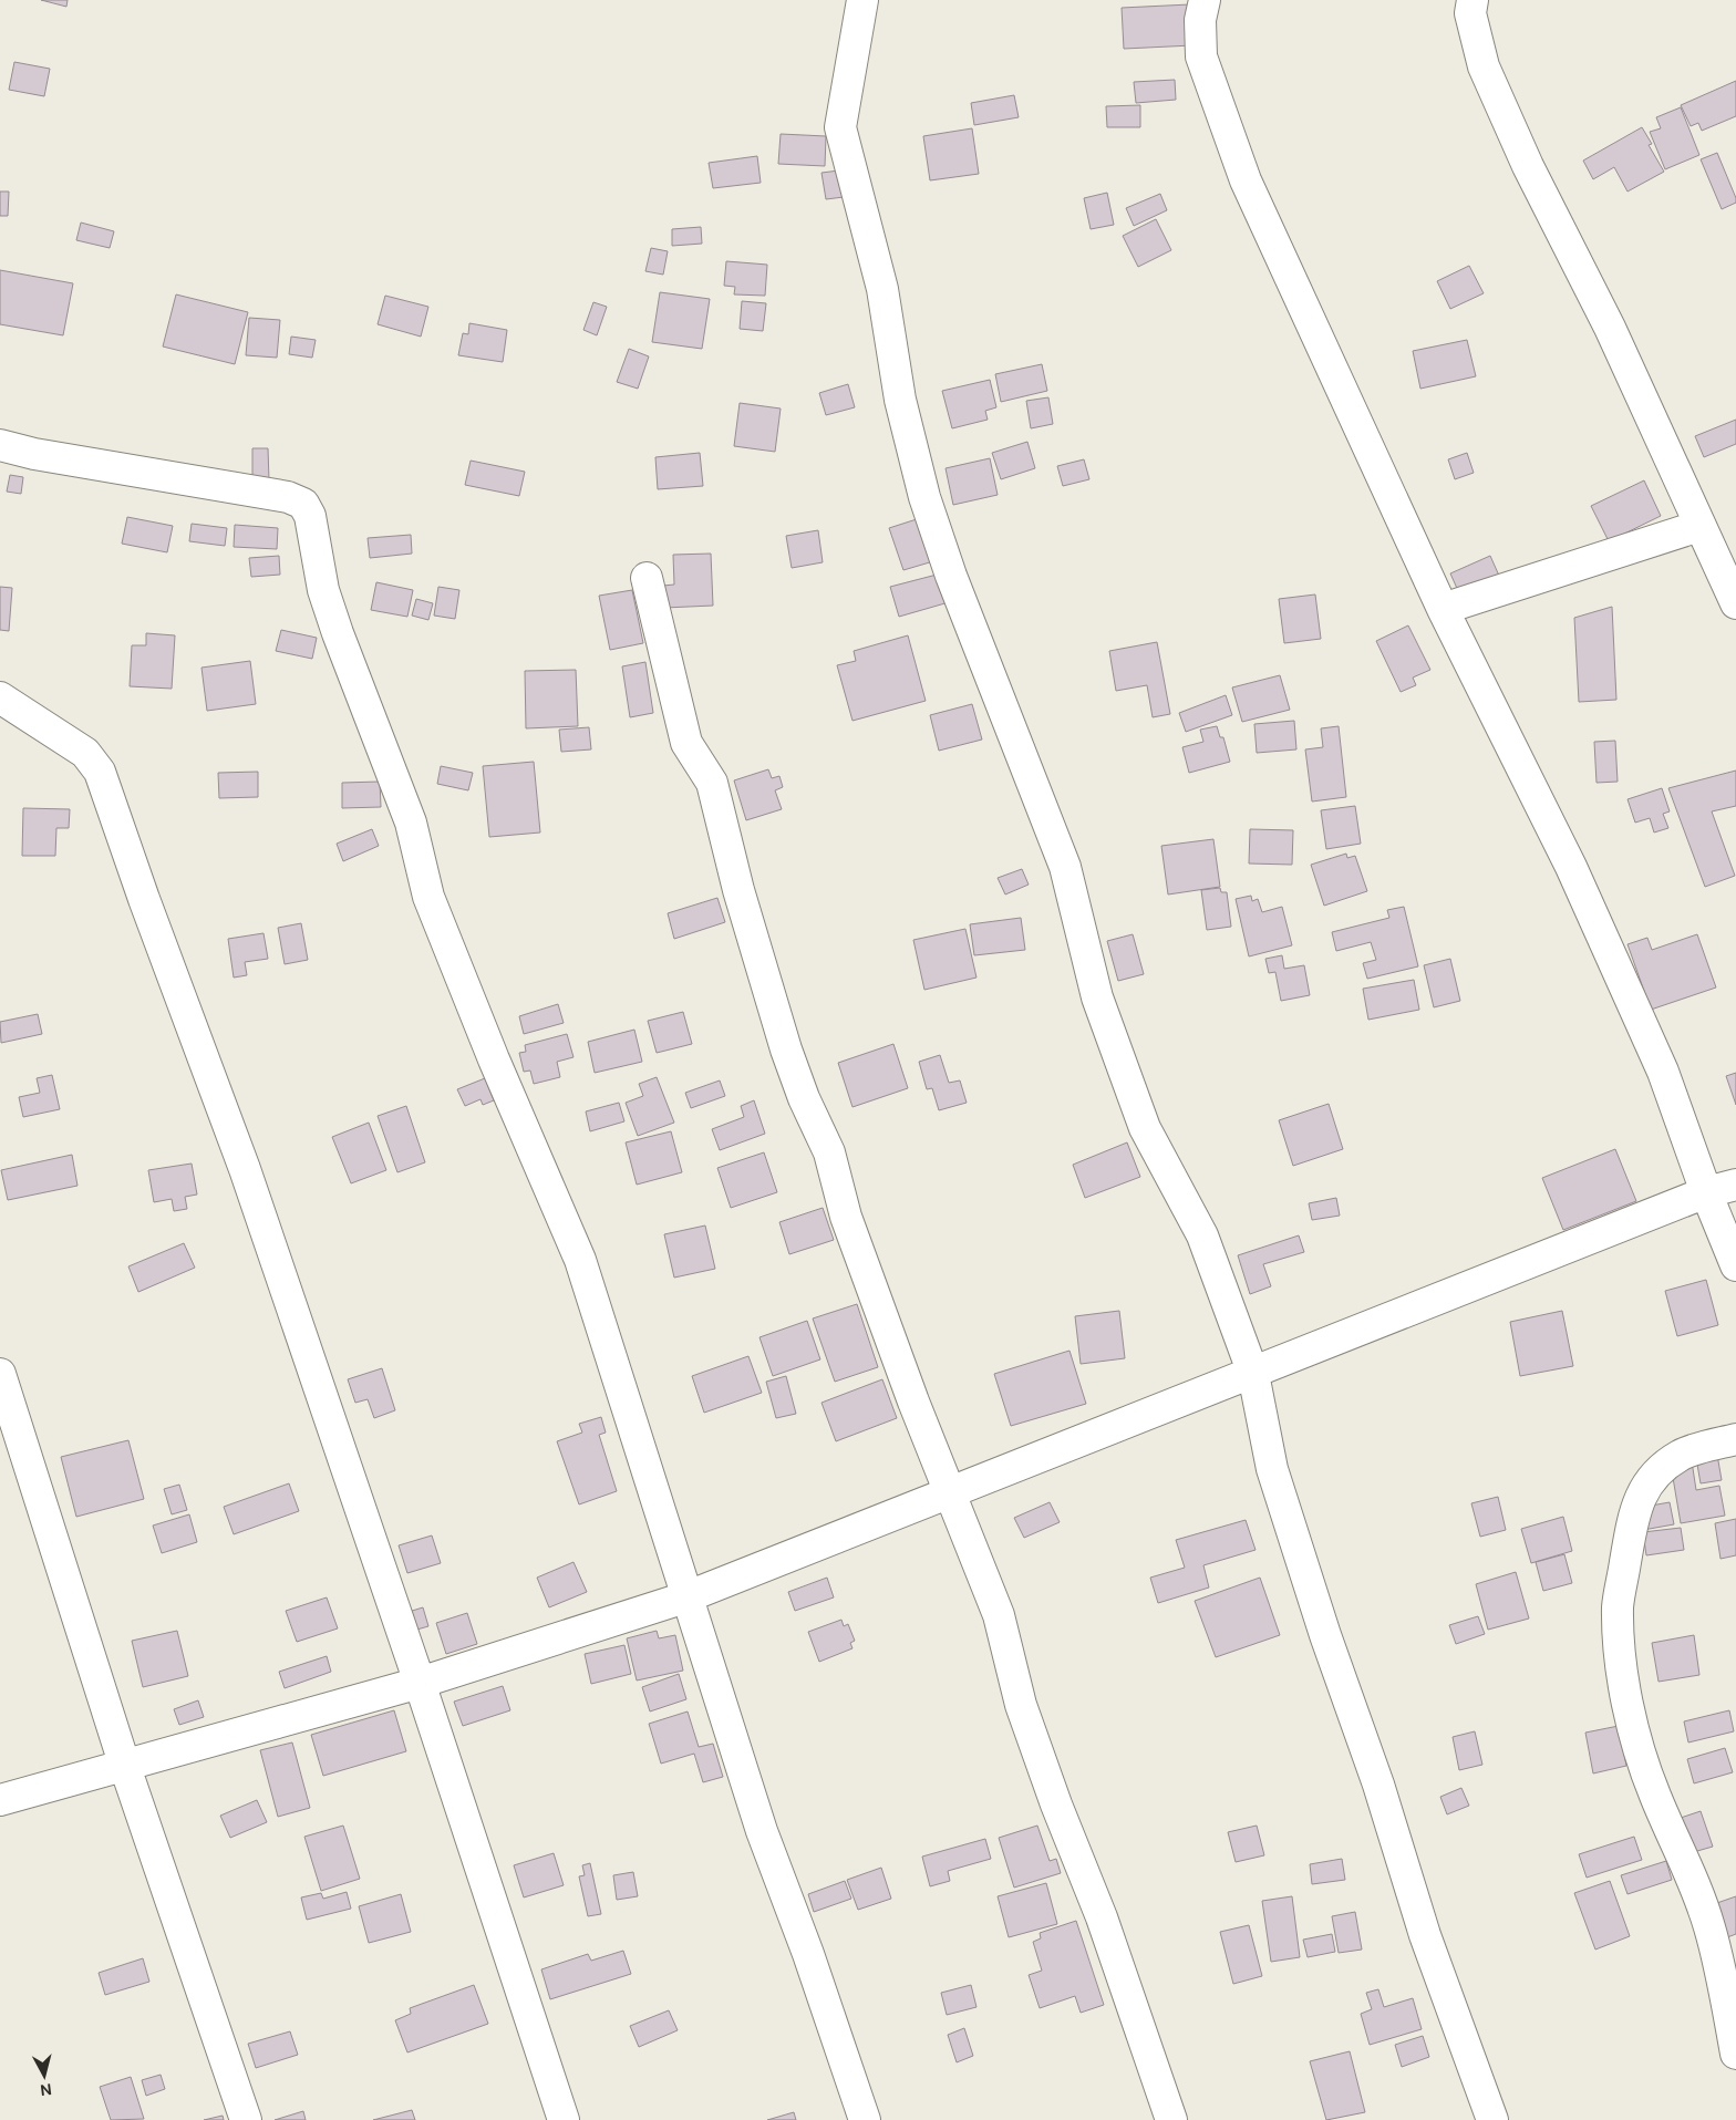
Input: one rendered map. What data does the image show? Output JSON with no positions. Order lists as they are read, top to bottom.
{
  "north": "bottom"
}
